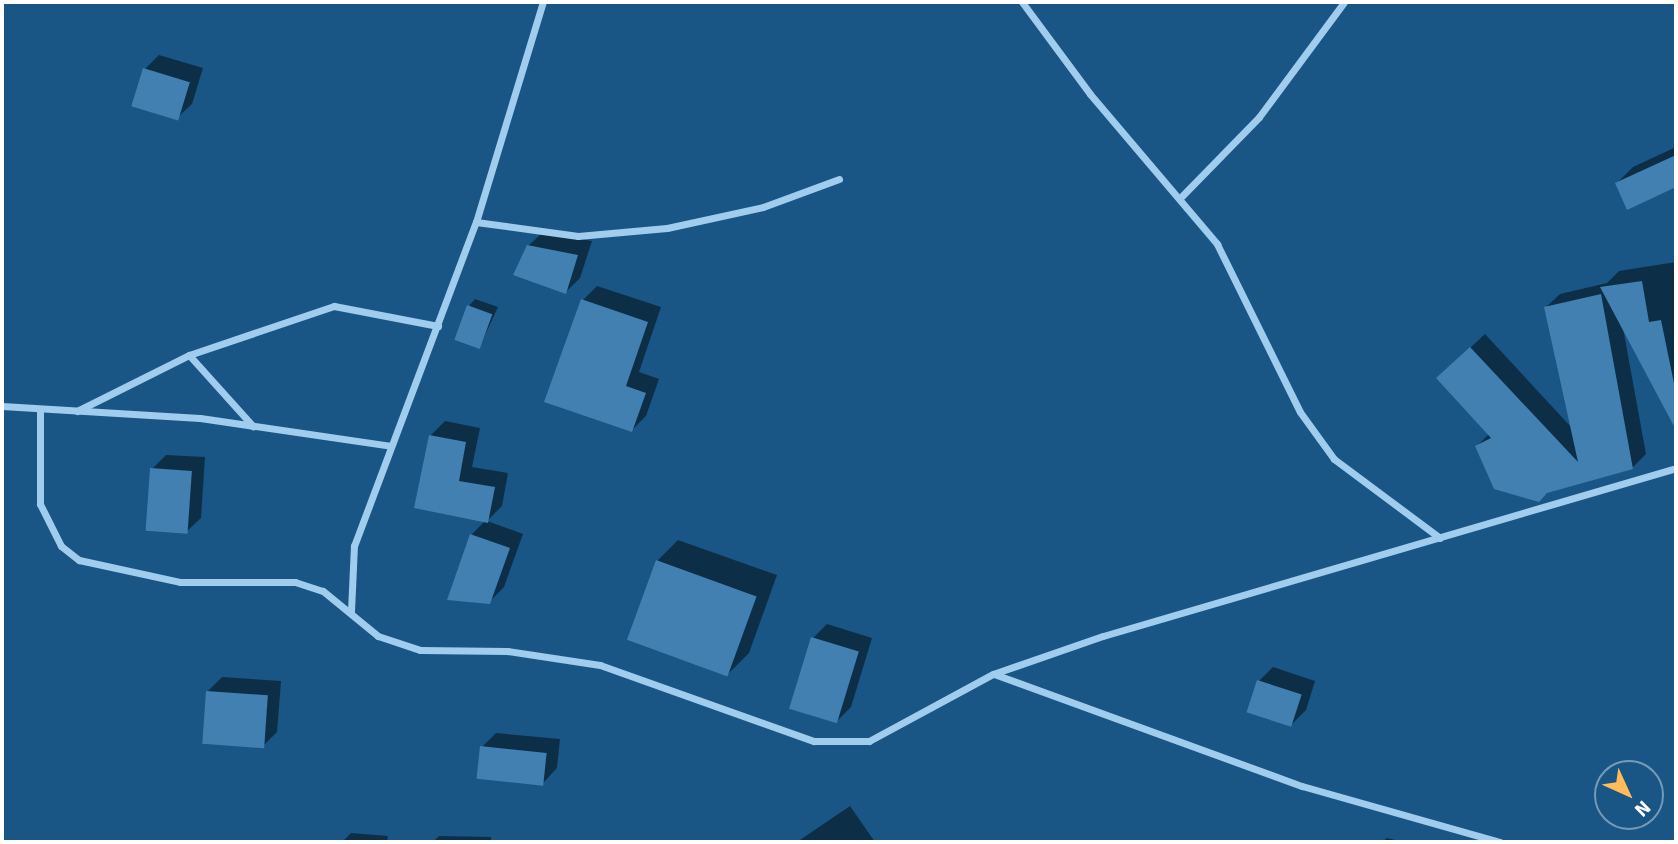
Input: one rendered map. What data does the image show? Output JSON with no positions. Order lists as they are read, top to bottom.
{
  "north": "bottom right"
}
